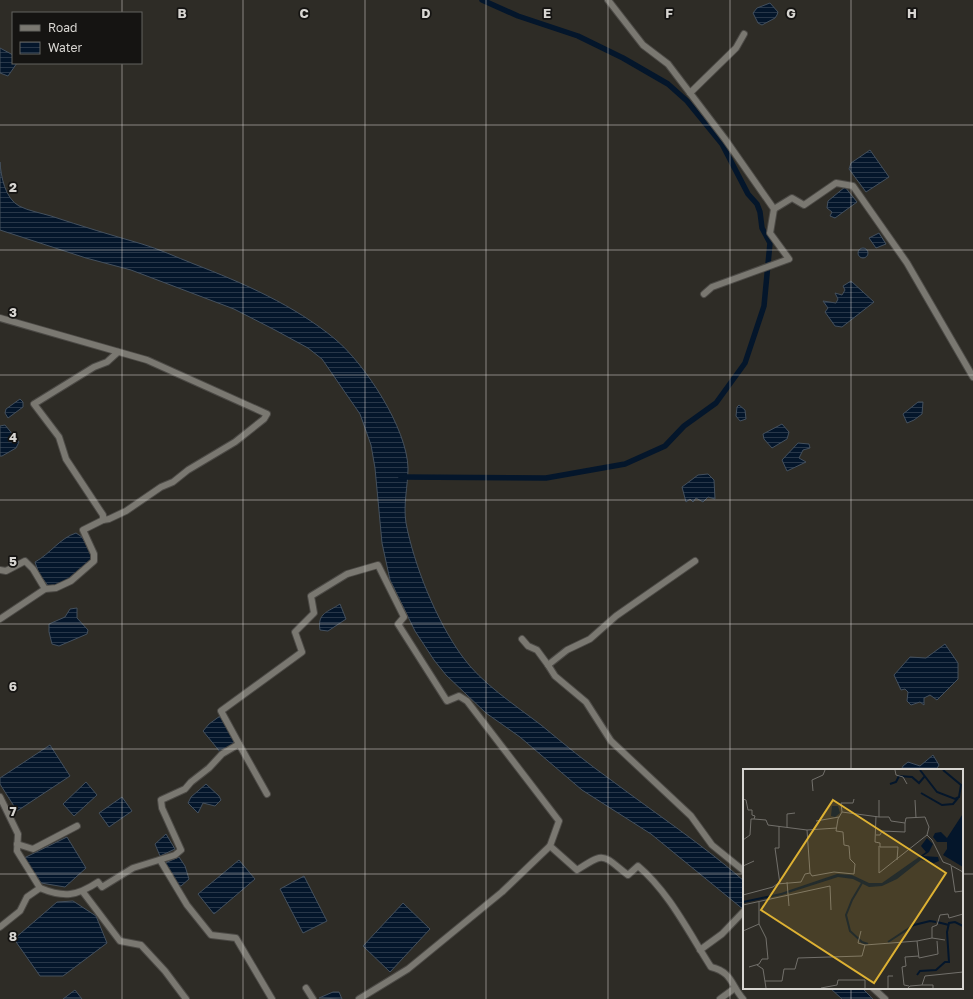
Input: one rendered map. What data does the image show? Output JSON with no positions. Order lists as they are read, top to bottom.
{
  "legend": ["Road", "Water"],
  "grid": {
    "columns": [
      "B",
      "C",
      "D",
      "E",
      "F",
      "G",
      "H"
    ],
    "rows": [
      "2",
      "3",
      "4",
      "5",
      "6",
      "7",
      "8"
    ]
  }
}
